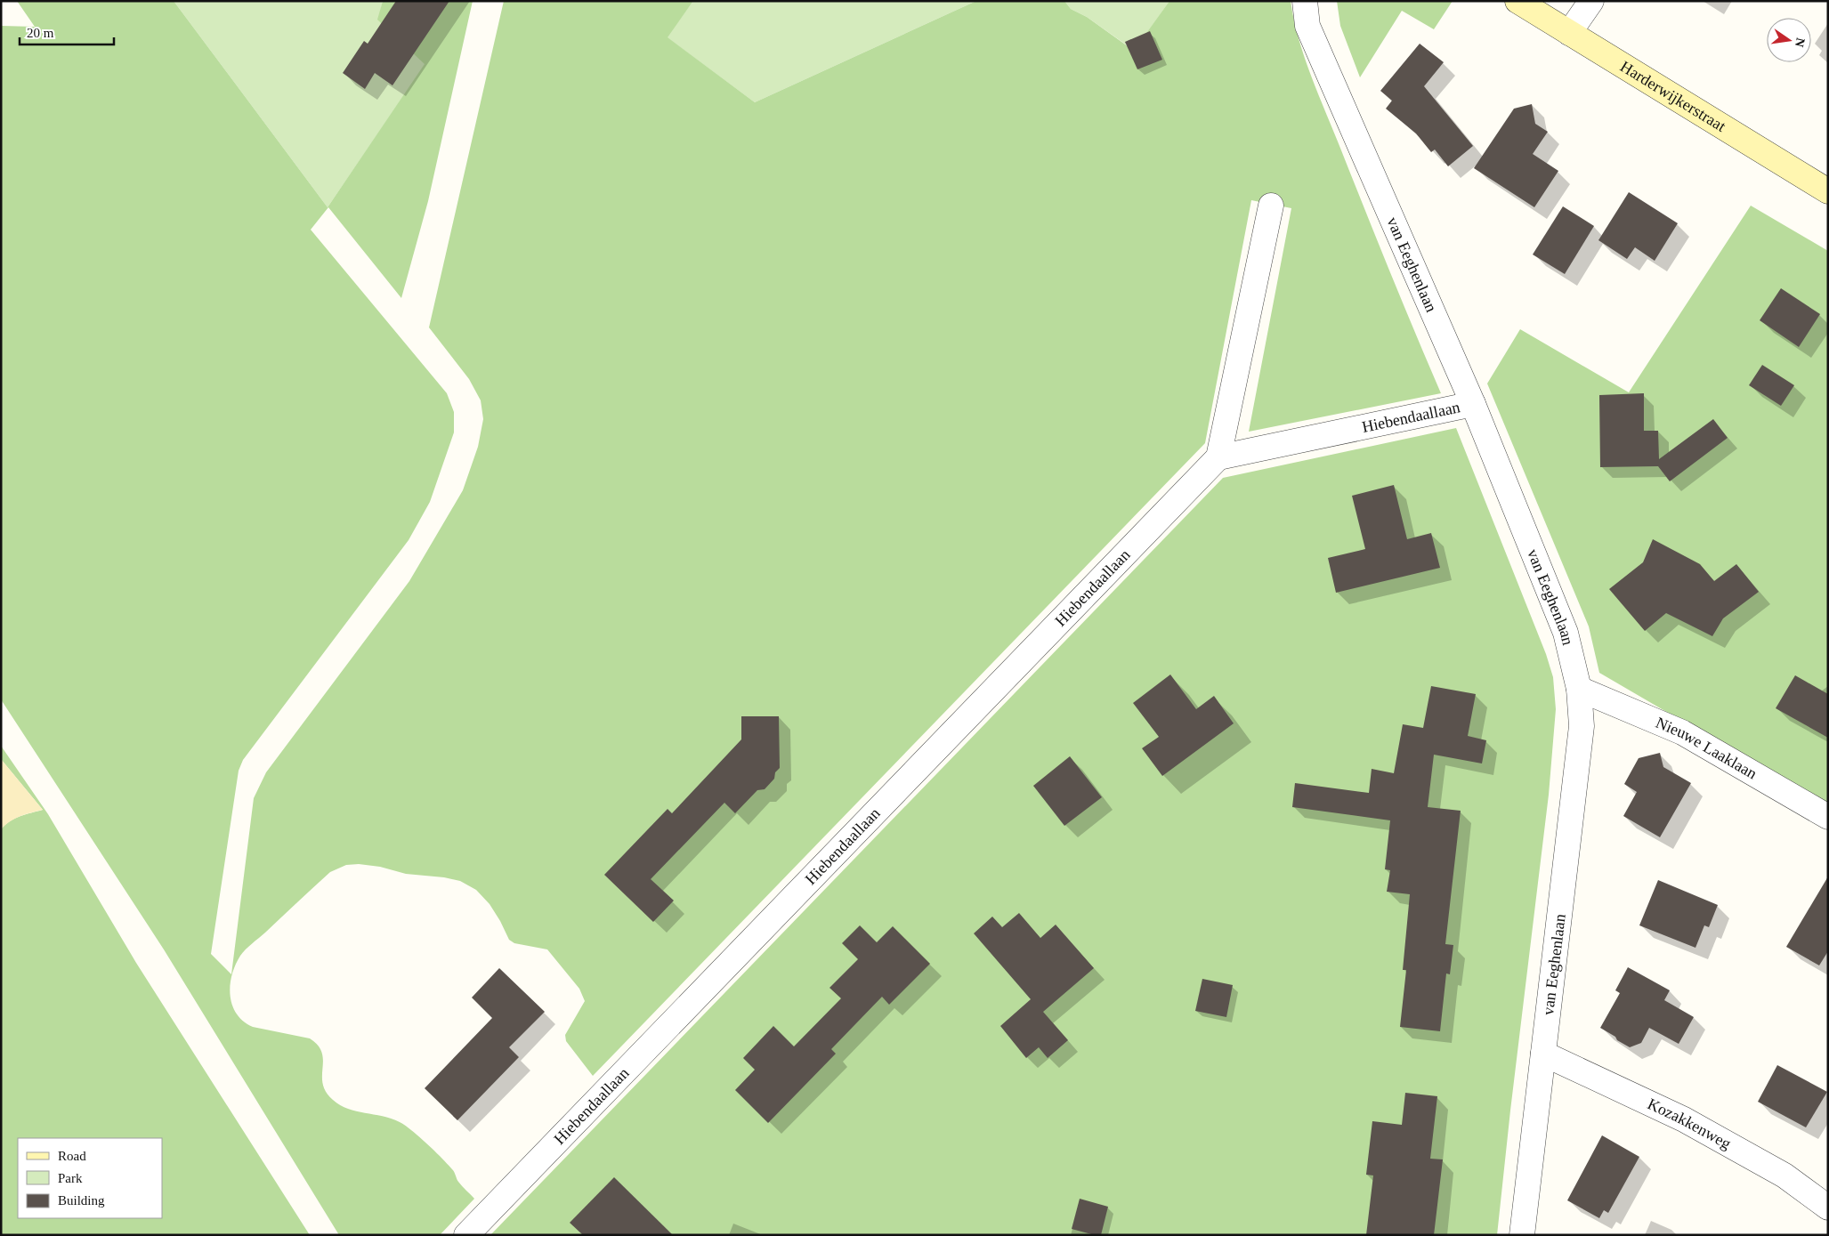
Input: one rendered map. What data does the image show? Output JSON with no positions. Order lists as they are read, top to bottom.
{
  "streets": {
    "main road": ["Harderwijkerstraat"],
    "street": [
      "van Eeghenlaan",
      "Hiebendaallaan",
      "Nieuwe Laaklaan",
      "Kozakkenweg"
    ]
  },
  "crossings": [
    ["van Eeghenlaan", "Hiebendaallaan"],
    ["van Eeghenlaan", "Nieuwe Laaklaan"],
    ["van Eeghenlaan", "Kozakkenweg"]
  ],
  "legend": ["Road", "Park", "Building"],
  "scale_bar": "20 m",
  "north": "right"
}
